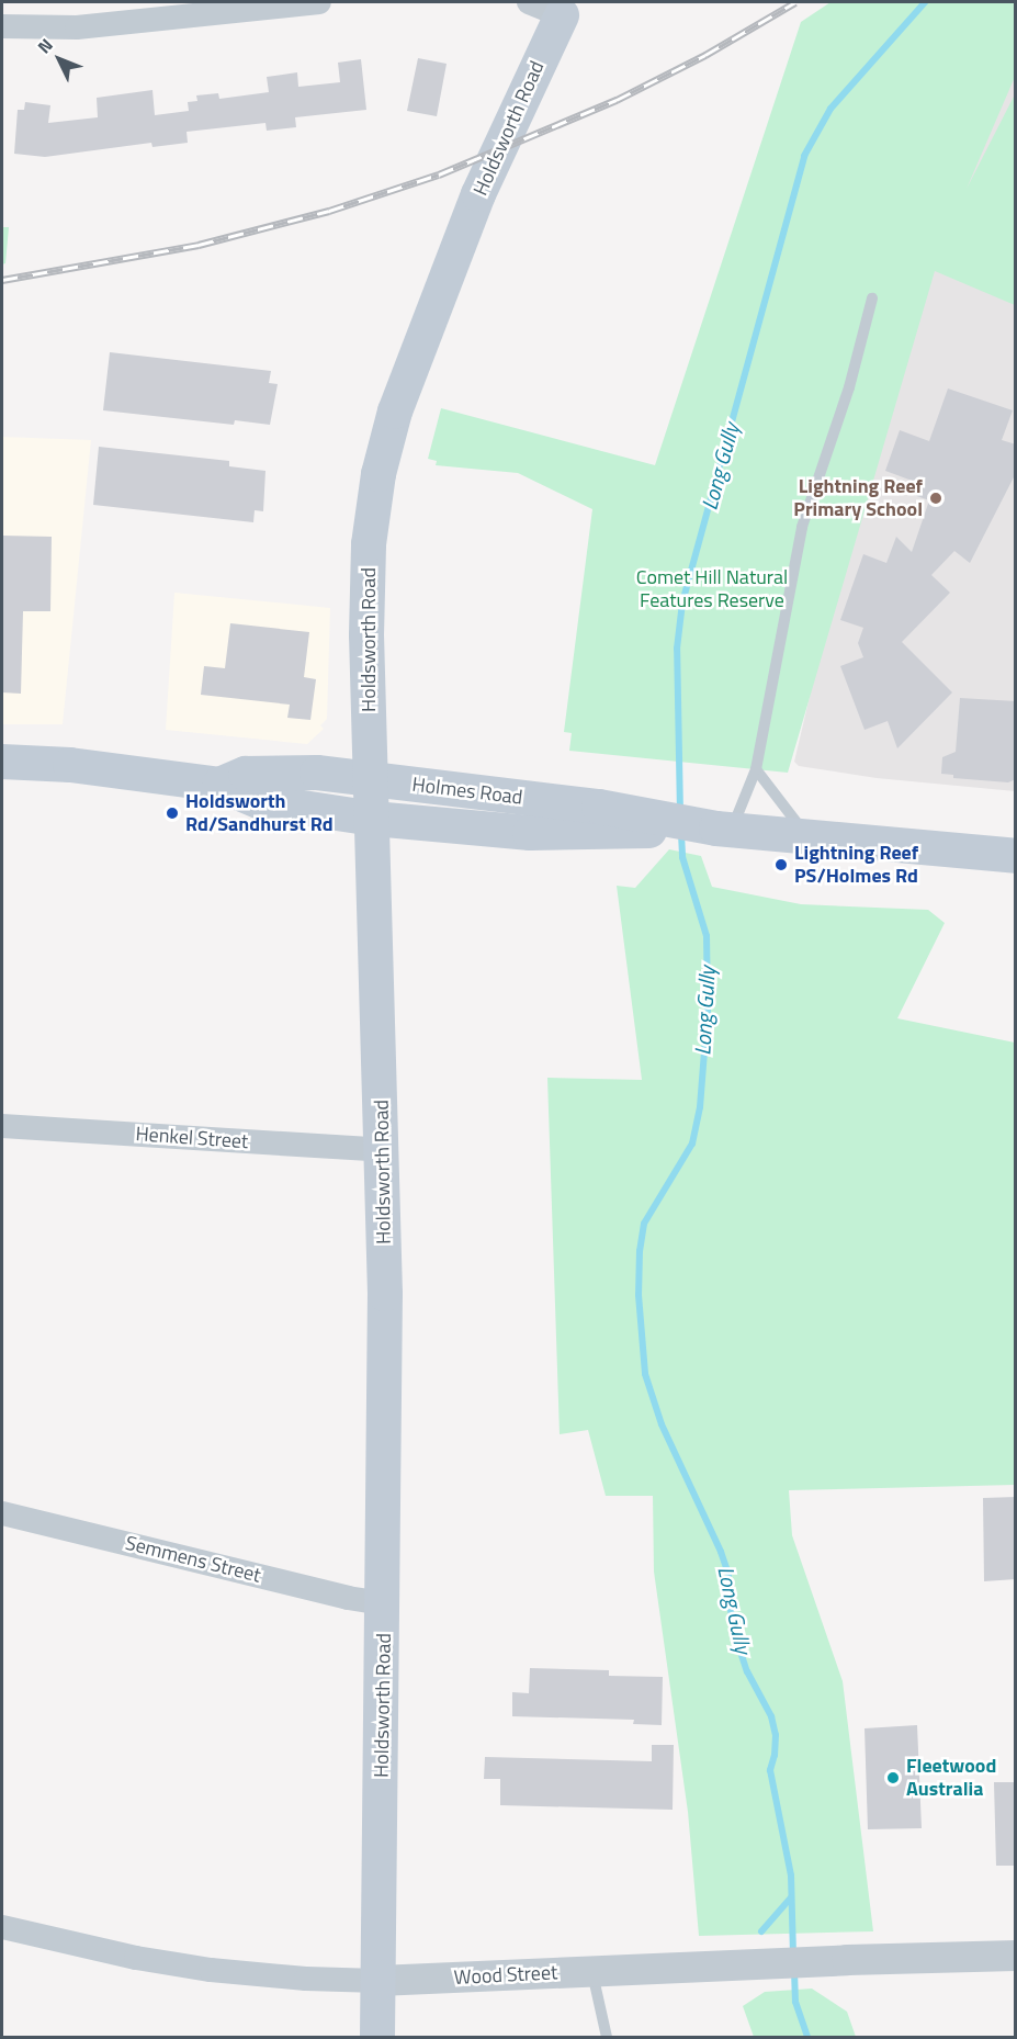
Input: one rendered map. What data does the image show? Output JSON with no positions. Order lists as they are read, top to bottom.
{
  "streets": {
    "main road": ["Holdsworth Road", "Holmes Road"],
    "street": ["Henkel Street", "Semmens Street", "Wood Street"]
  },
  "crossings": [
    ["Holdsworth Road", "Holmes Road"],
    ["Holdsworth Road", "Henkel Street"],
    ["Holdsworth Road", "Semmens Street"],
    ["Holdsworth Road", "Wood Street"]
  ],
  "water": ["Long Gully"],
  "parks": ["Comet Hill Natural Features Reserve"],
  "places": [
    "Lightning Reef Primary School",
    "Holdsworth Rd/Sandhurst Rd",
    "Lightning Reef PS/Holmes Rd",
    "Fleetwood Australia"
  ],
  "north": "top left"
}
